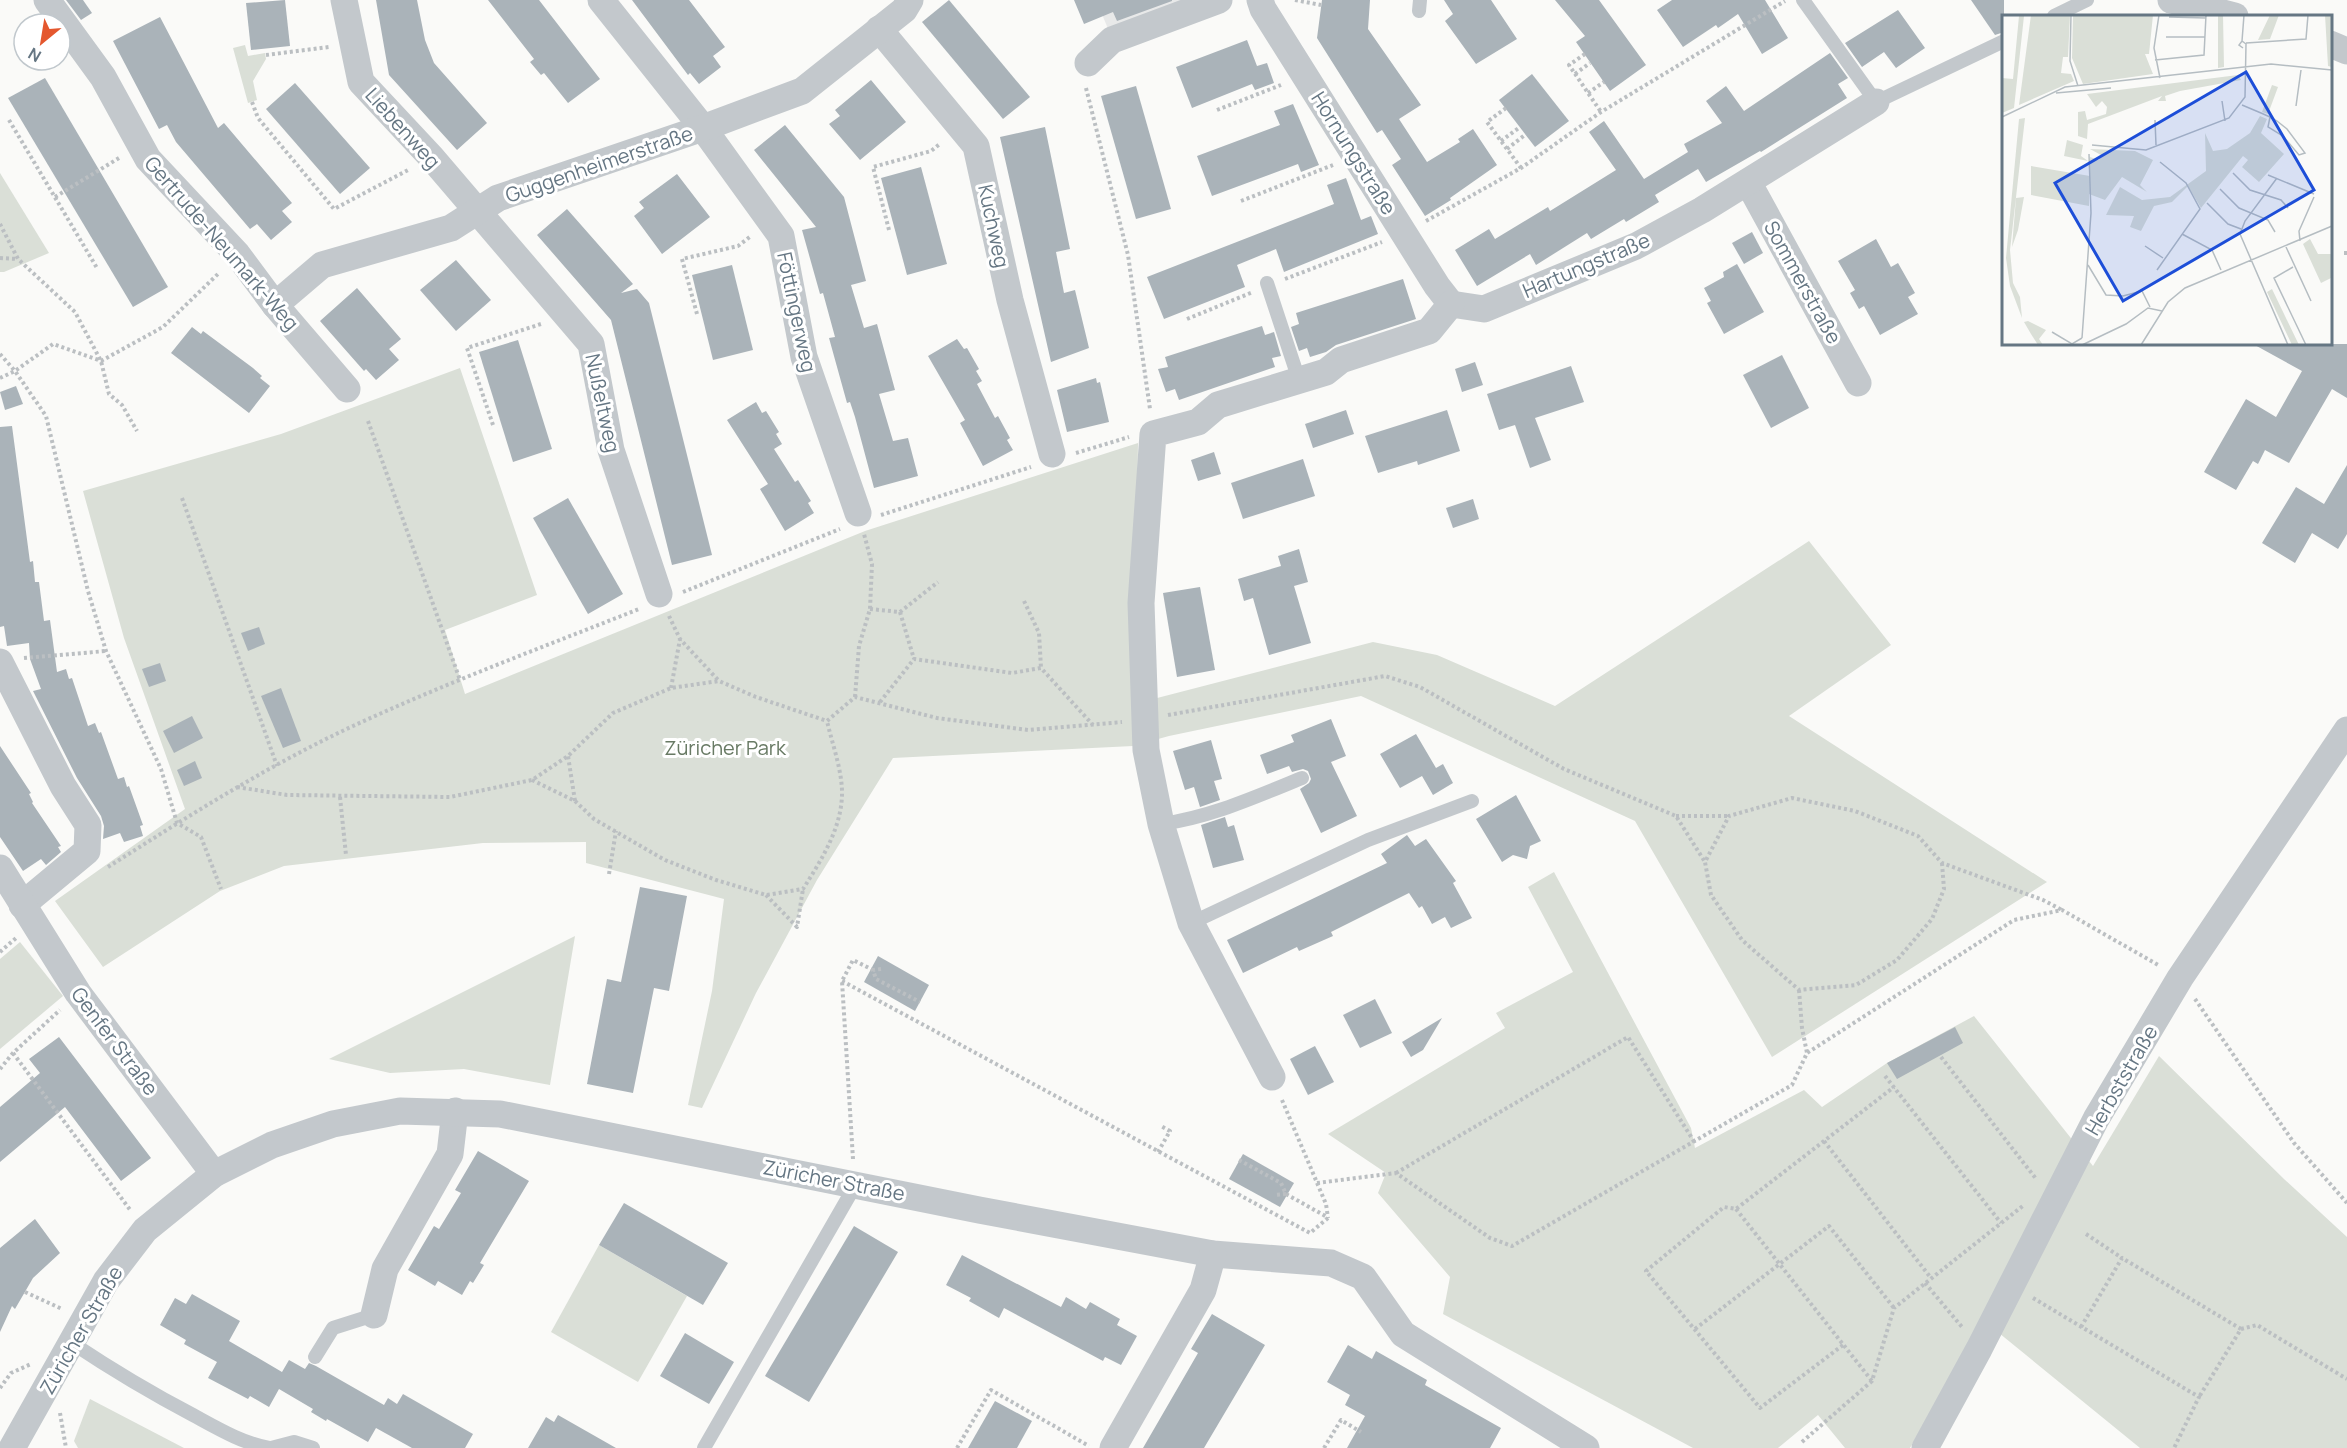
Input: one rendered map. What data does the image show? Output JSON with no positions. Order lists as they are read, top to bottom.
{
  "streets": {
    "street": [
      "Liebenweg",
      "Hornungstraße",
      "Guggenheimerstraße",
      "Kuchweg",
      "Gertrude-Neumark-Weg",
      "Hartungstraße",
      "Sommerstraße",
      "Föttingerweg",
      "Nußeltweg",
      "Genfer Straße",
      "Herbststraße",
      "Züricher Straße"
    ]
  },
  "crossings": [
    ["Liebenweg", "Guggenheimerstraße"],
    ["Liebenweg", "Nußeltweg"],
    ["Hornungstraße", "Hartungstraße"],
    ["Guggenheimerstraße", "Kuchweg"],
    ["Guggenheimerstraße", "Gertrude-Neumark-Weg"],
    ["Guggenheimerstraße", "Föttingerweg"],
    ["Guggenheimerstraße", "Nußeltweg"],
    ["Hartungstraße", "Sommerstraße"],
    ["Genfer Straße", "Züricher Straße"]
  ],
  "parks": ["Züricher Park"],
  "north": "bottom left"
}
